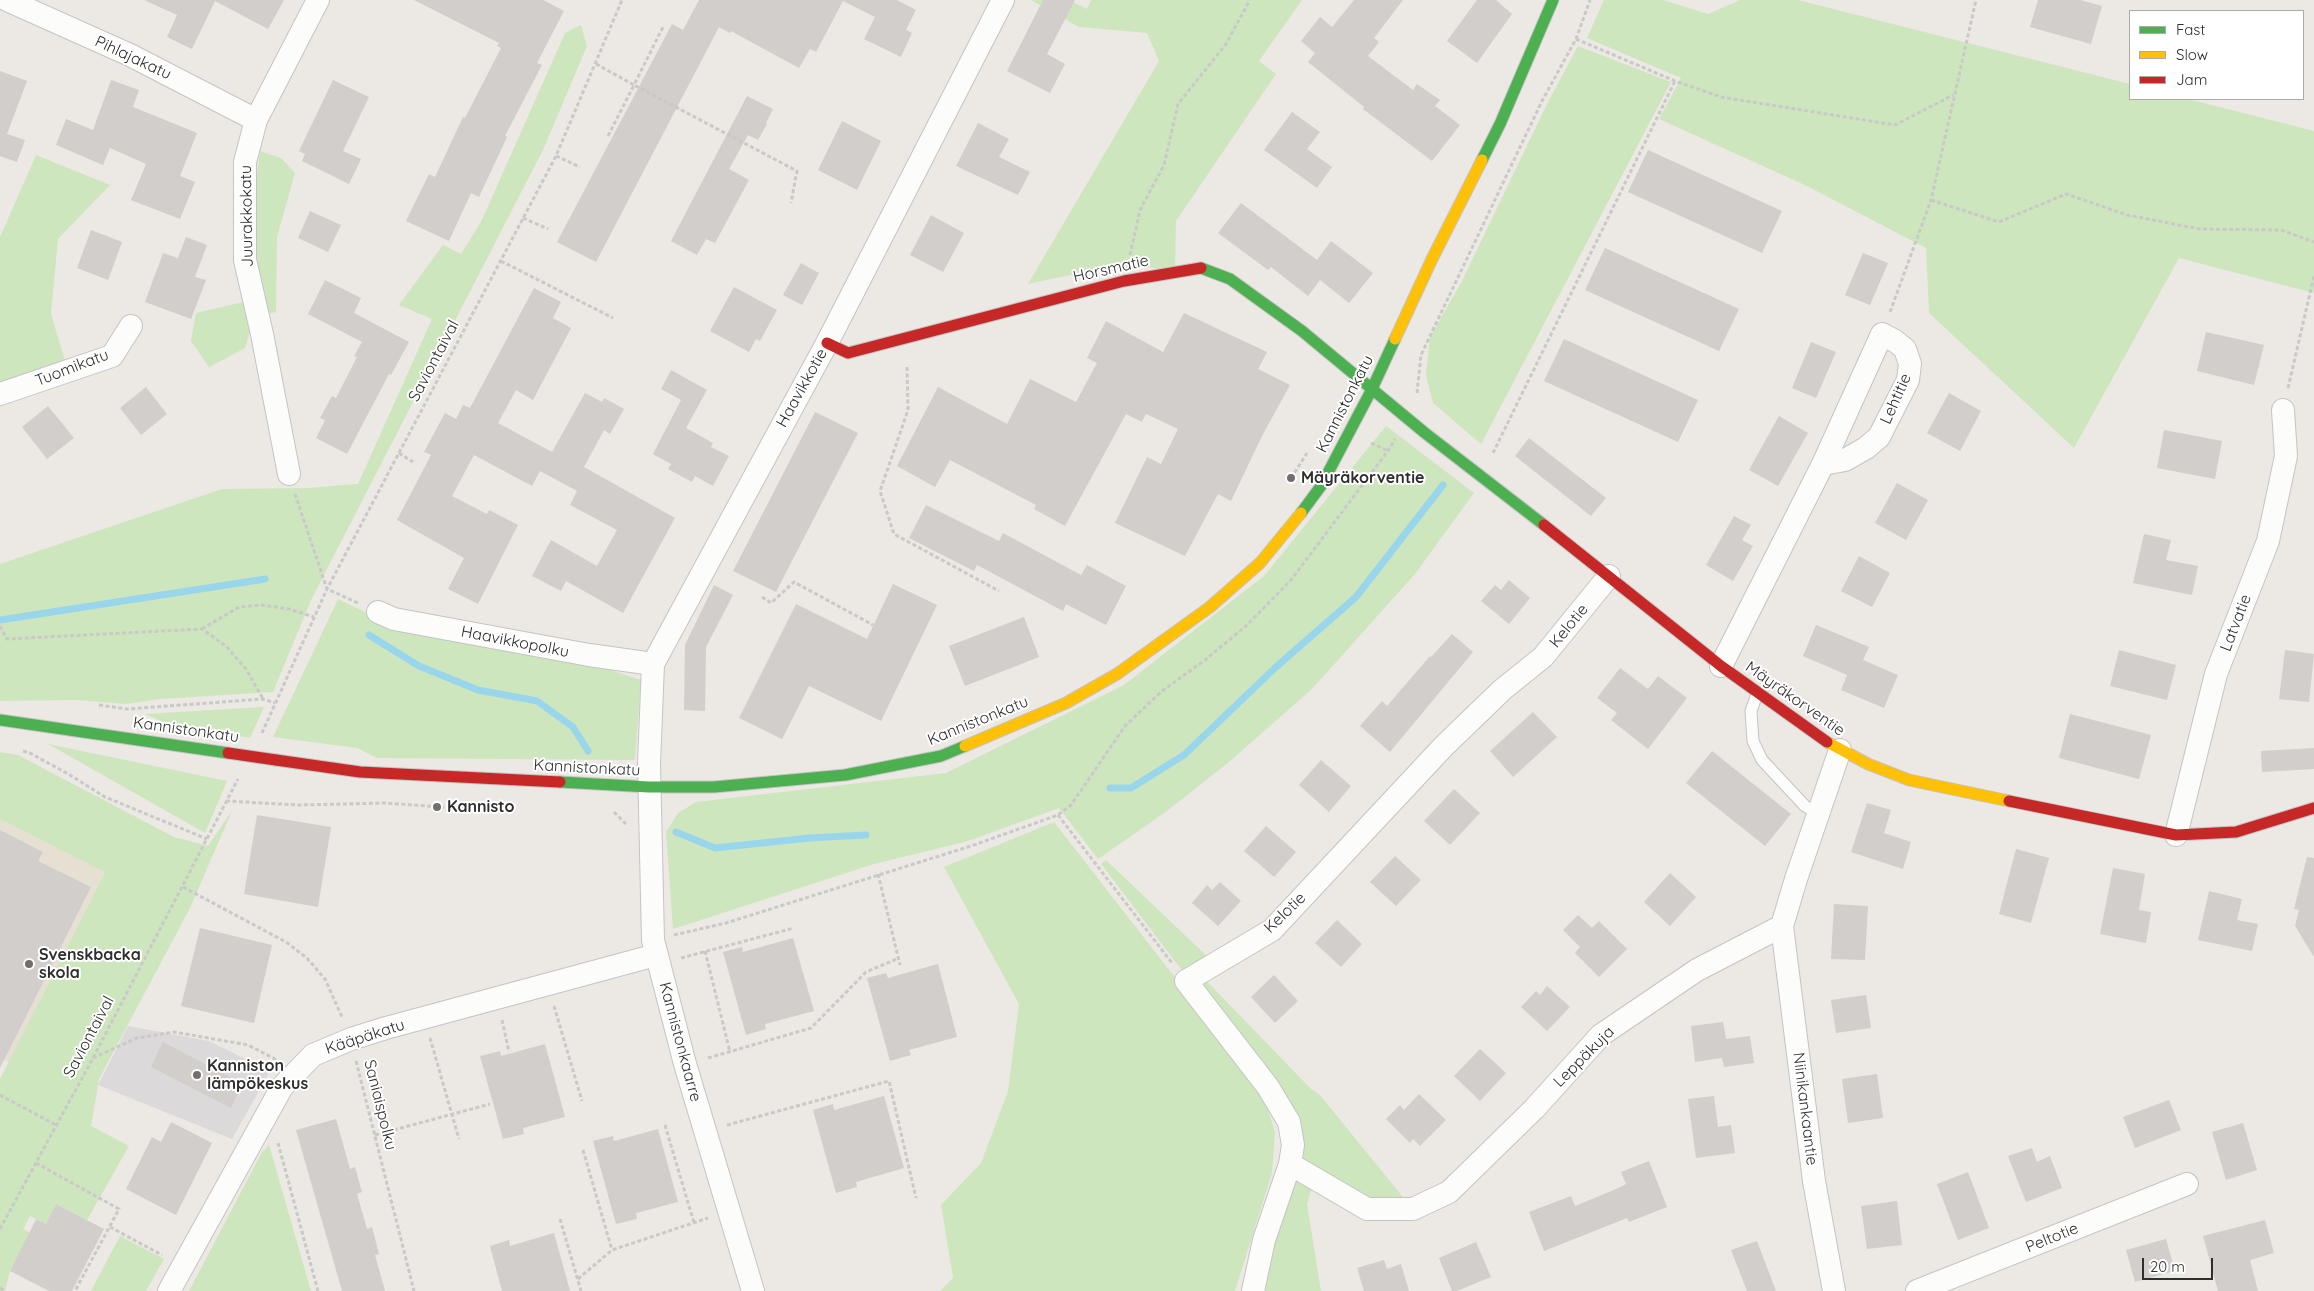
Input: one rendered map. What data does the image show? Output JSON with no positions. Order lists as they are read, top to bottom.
{
  "streets": {
    "street": [
      "Pihlajakatu",
      "Juurakkokatu",
      "Horsmatie",
      "Tuomikatu",
      "Haavikkotie",
      "Lehtitie",
      "Kannistonkatu",
      "Latvatie",
      "Kelotie",
      "Haavikkopolku",
      "Mäyräkorventie",
      "Kääpäkatu",
      "Kannistonkaarre",
      "Leppäkuja",
      "Niinikankaantie",
      "Peltotie"
    ],
    "path": ["Saviontaival", "Saniaispolku"]
  },
  "crossings": [
    ["Pihlajakatu", "Juurakkokatu"],
    ["Horsmatie", "Haavikkotie"],
    ["Horsmatie", "Kannistonkatu"],
    ["Horsmatie", "Mäyräkorventie"],
    ["Saviontaival", "Saniaispolku"],
    ["Haavikkotie", "Kannistonkatu"],
    ["Haavikkotie", "Haavikkopolku"],
    ["Haavikkotie", "Kannistonkaarre"],
    ["Kannistonkatu", "Mäyräkorventie"],
    ["Kannistonkatu", "Kannistonkaarre"],
    ["Latvatie", "Mäyräkorventie"],
    ["Kelotie", "Mäyräkorventie"],
    ["Kääpäkatu", "Kannistonkaarre"],
    ["Kääpäkatu", "Saniaispolku"],
    ["Leppäkuja", "Niinikankaantie"]
  ],
  "places": [
    "Mäyräkorventie",
    "Kannisto",
    "Svenskbacka skola",
    "Kanniston lämpökeskus"
  ],
  "legend": ["Fast", "Slow", "Jam"],
  "scale_bar": "20 m"
}
